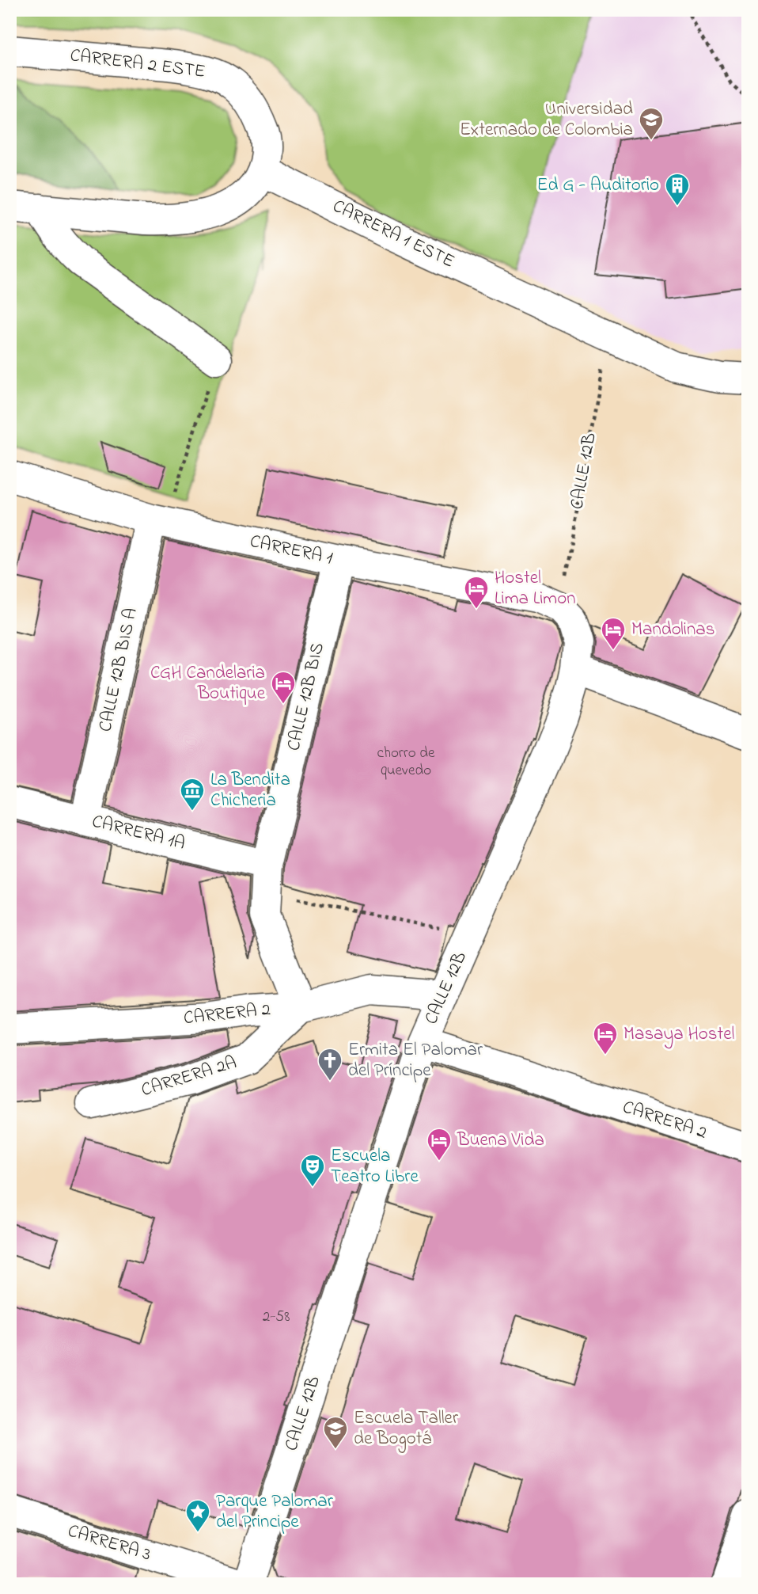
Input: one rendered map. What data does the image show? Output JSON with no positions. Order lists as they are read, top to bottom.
{
  "streets": {
    "street": [
      "CARRERA 2 ESTE",
      "CARRERA 1 ESTE",
      "CALLE 12B",
      "CARRERA 1",
      "CALLE 12B BIS A",
      "CALLE 12B BIS",
      "CARRERA 1A",
      "CARRERA 2",
      "CARRERA 2A",
      "CARRERA 3"
    ]
  },
  "crossings": [
    ["CARRERA 2 ESTE", "CARRERA 1 ESTE"],
    ["CARRERA 1 ESTE", "CALLE 12B"],
    ["CALLE 12B", "CARRERA 1"],
    ["CALLE 12B", "CARRERA 2"],
    ["CARRERA 1", "CALLE 12B BIS A"],
    ["CARRERA 1", "CALLE 12B BIS"],
    ["CALLE 12B BIS A", "CARRERA 1A"],
    ["CALLE 12B BIS", "CARRERA 1A"],
    ["CALLE 12B BIS", "CARRERA 2"],
    ["CALLE 12B BIS", "CARRERA 2A"],
    ["CARRERA 2", "CARRERA 2A"]
  ],
  "places": {
    "school or university": ["Universidad Externado de Colombia", "Escuela Taller de Bogotá"],
    "building": ["Ed G - Auditorio"],
    "hotel": [
      "Hostel Lima Limon",
      "Mandolinas",
      "CGH Candelaria Boutique",
      "Masaya Hostel",
      "Buena Vida"
    ],
    "museum": ["La Bendita Chicheria"],
    "church": ["Ermita El Palomar del Príncipe"],
    "theatre": ["Escuela Teatro Libre"],
    "place": ["Parque Palomar del Principe"]
  },
  "house_numbers": ["chorro de quevedo", "2-58"]
}
